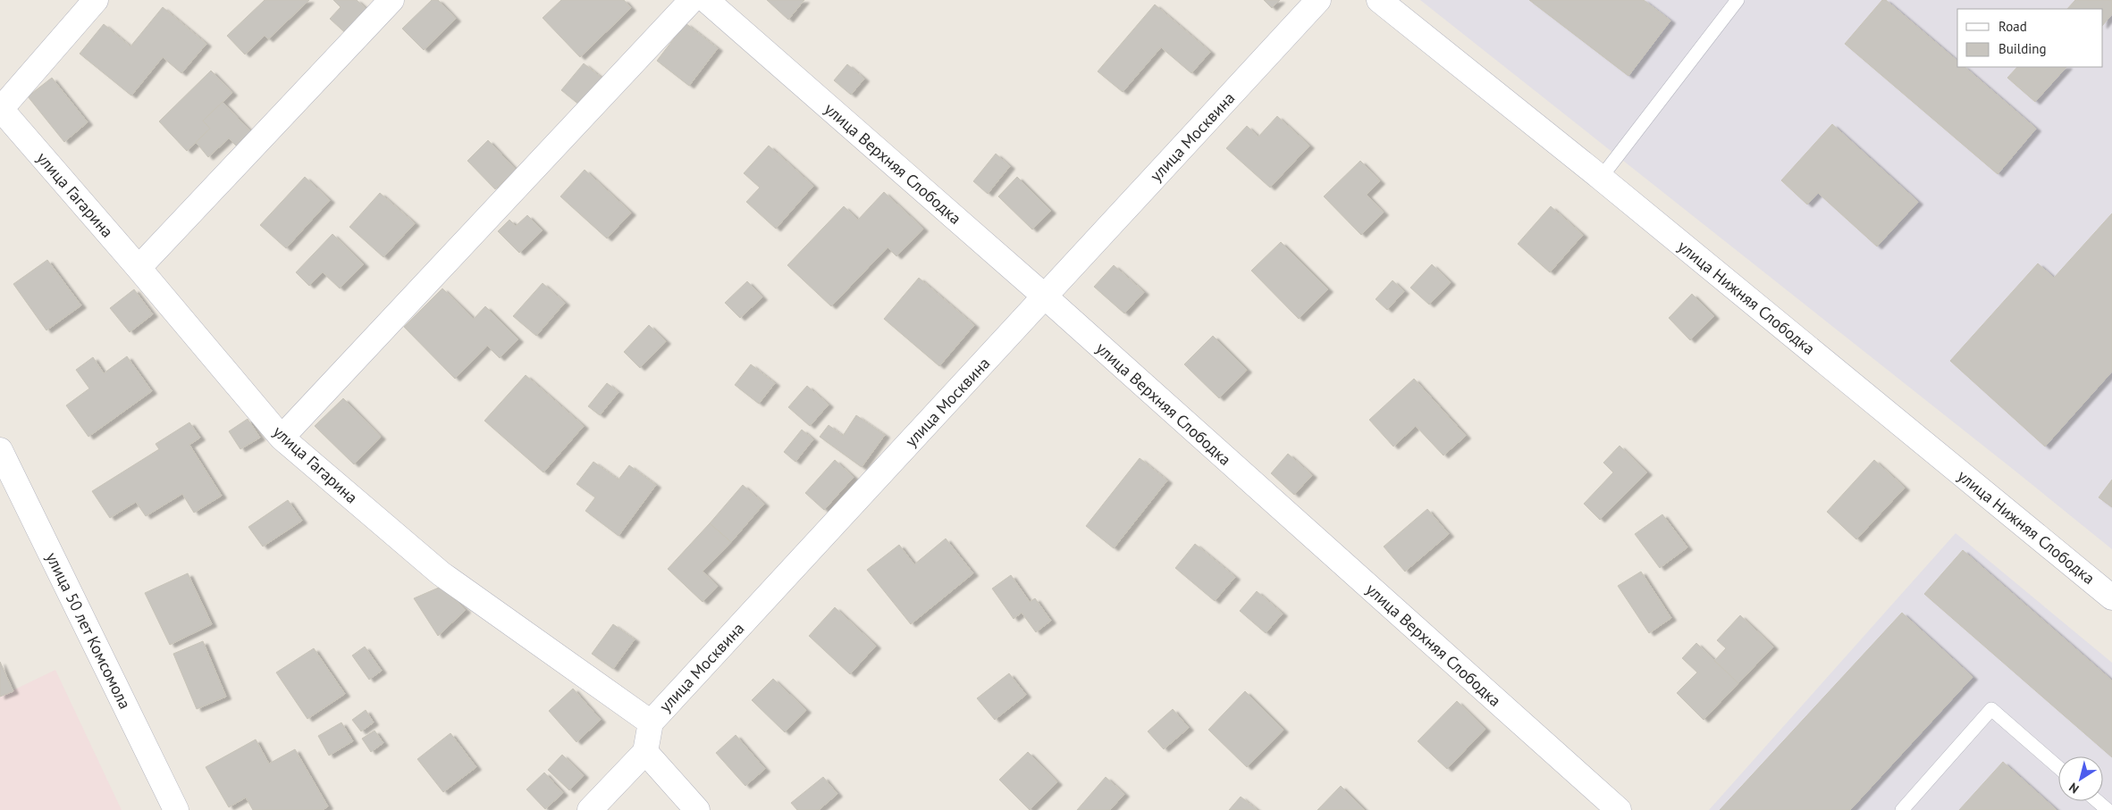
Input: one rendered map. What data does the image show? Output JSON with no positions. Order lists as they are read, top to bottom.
{
  "streets": {
    "street": [
      "улица Москвина",
      "улица Верхняя Слободка",
      "улица Гагарина",
      "улица Нижняя Слободка",
      "улица 50 лет Комсомола"
    ]
  },
  "crossings": [
    ["улица Москвина", "улица Верхняя Слободка"],
    ["улица Москвина", "улица Гагарина"]
  ],
  "legend": ["Road", "Building"],
  "north": "bottom left"
}
